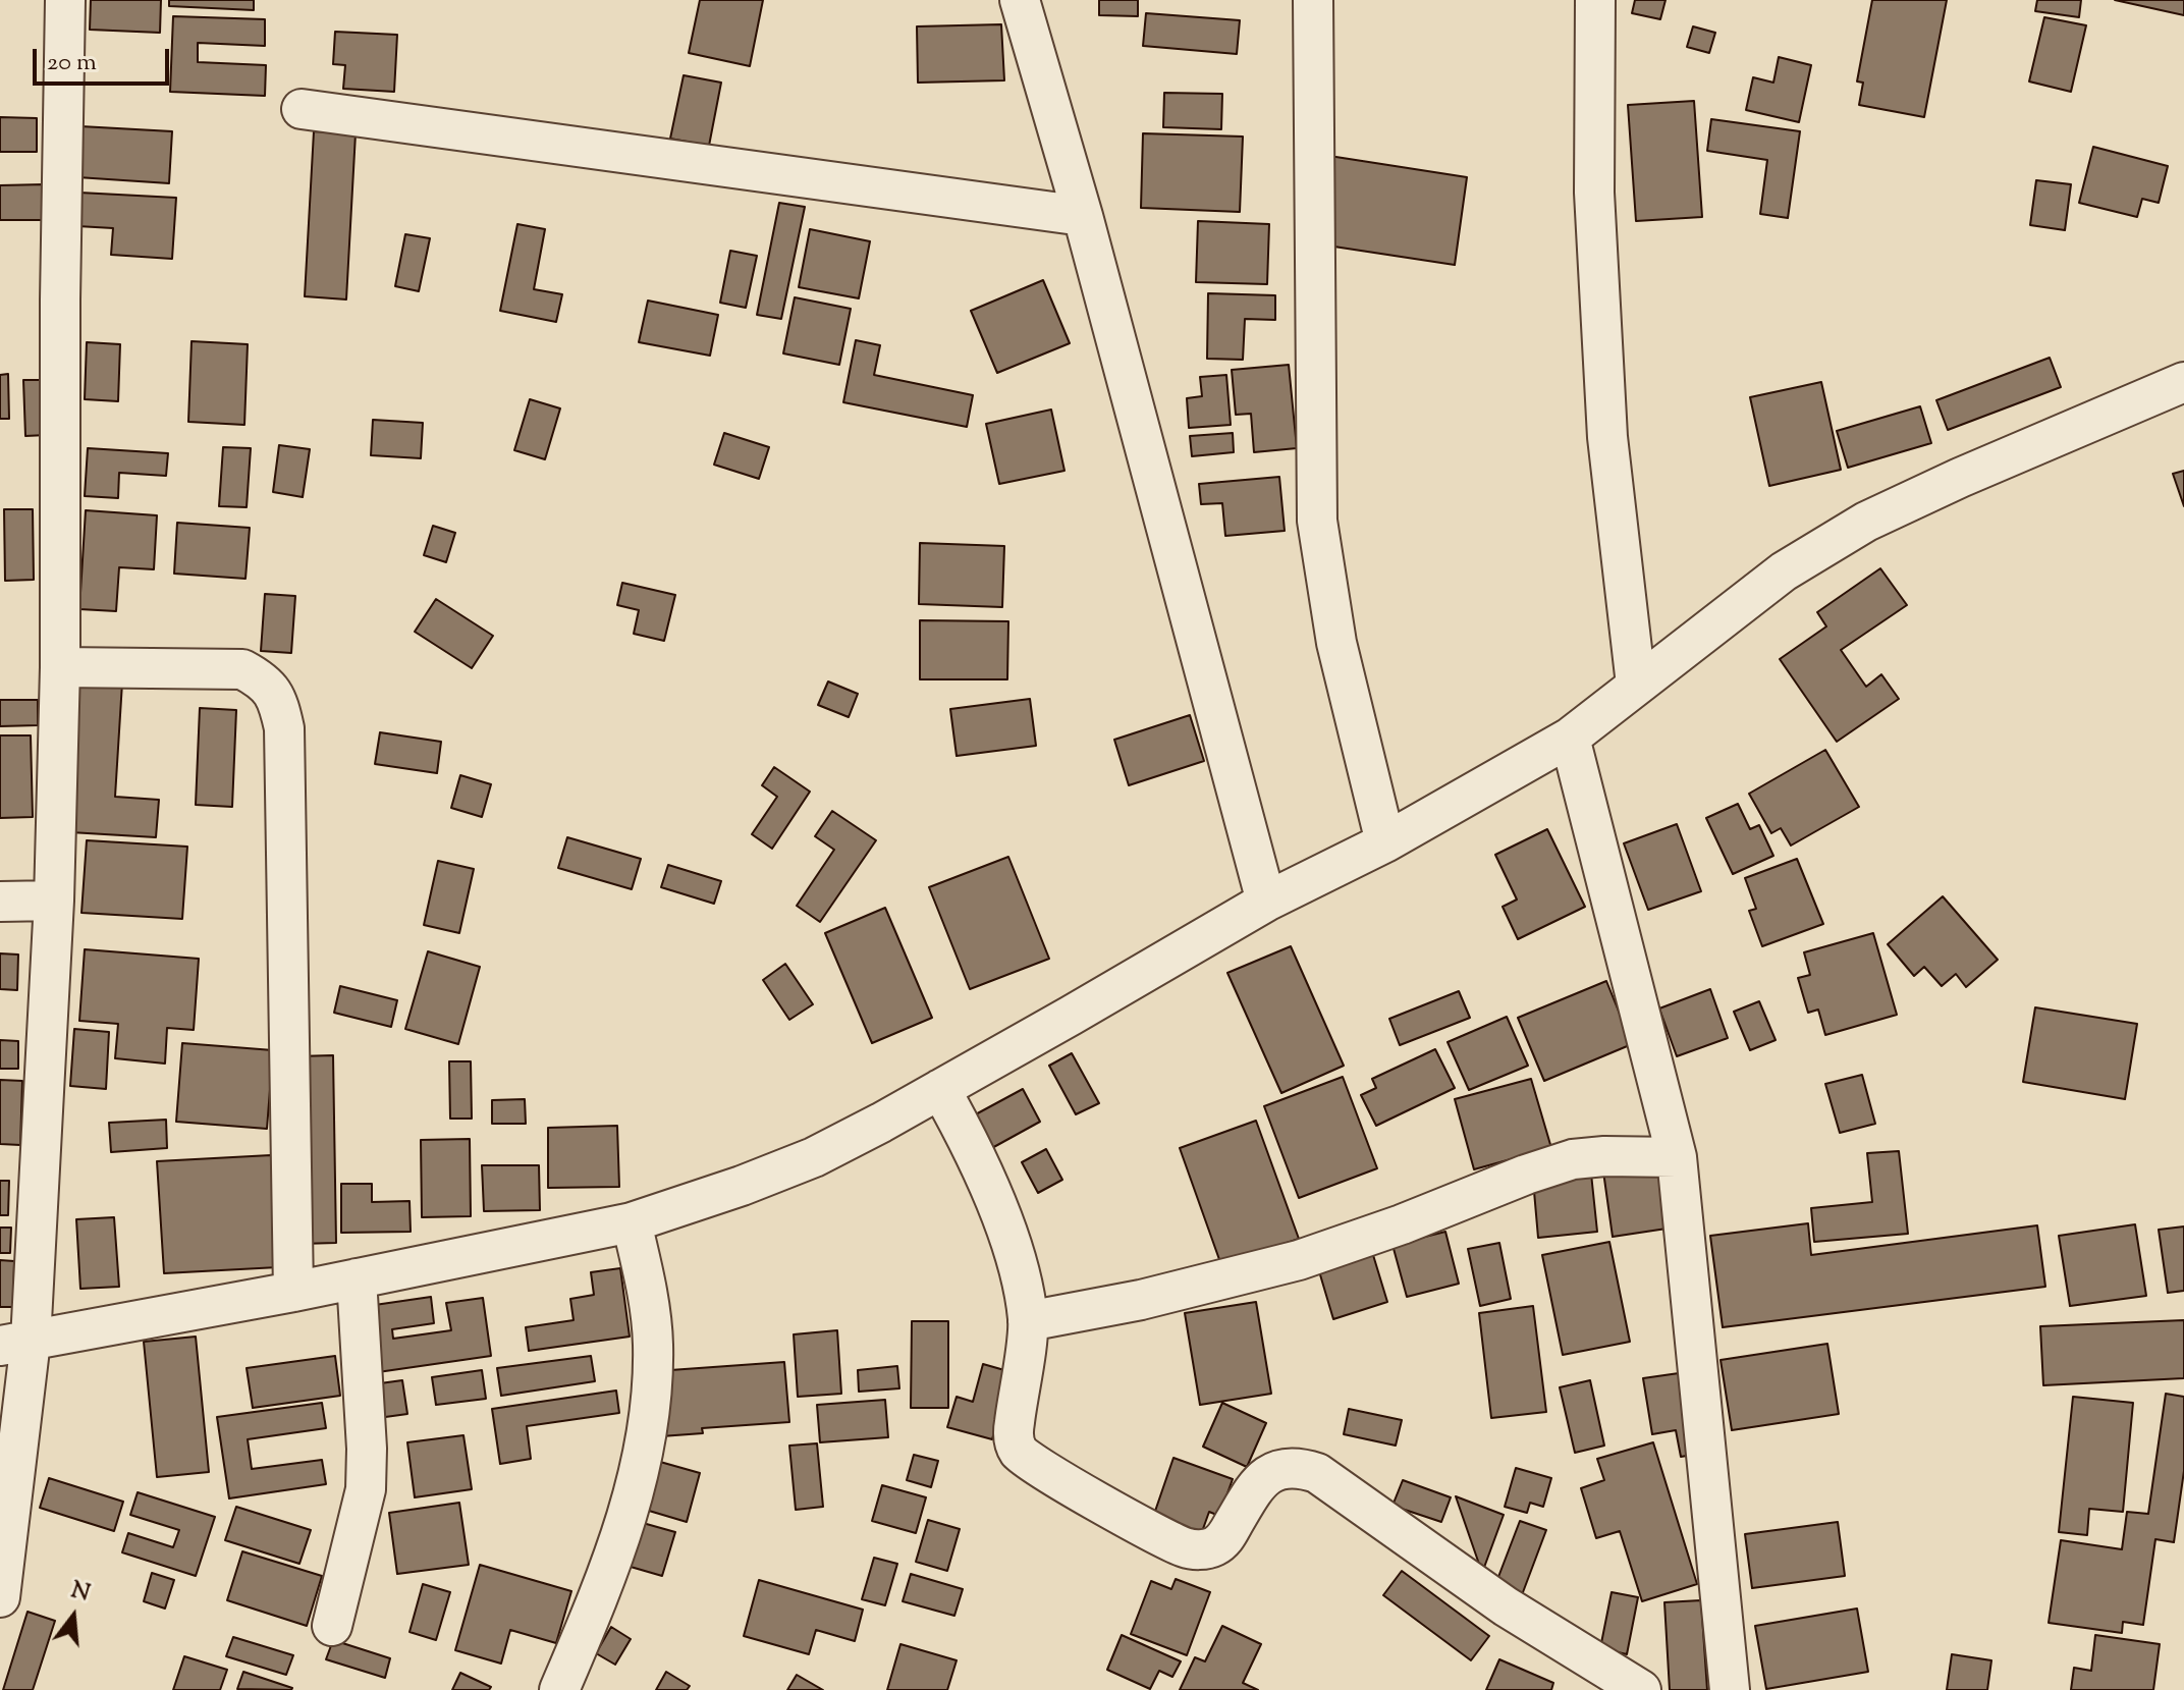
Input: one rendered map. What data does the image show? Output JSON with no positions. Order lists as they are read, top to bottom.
{
  "scale_bar": "20 m",
  "north": "top"
}
